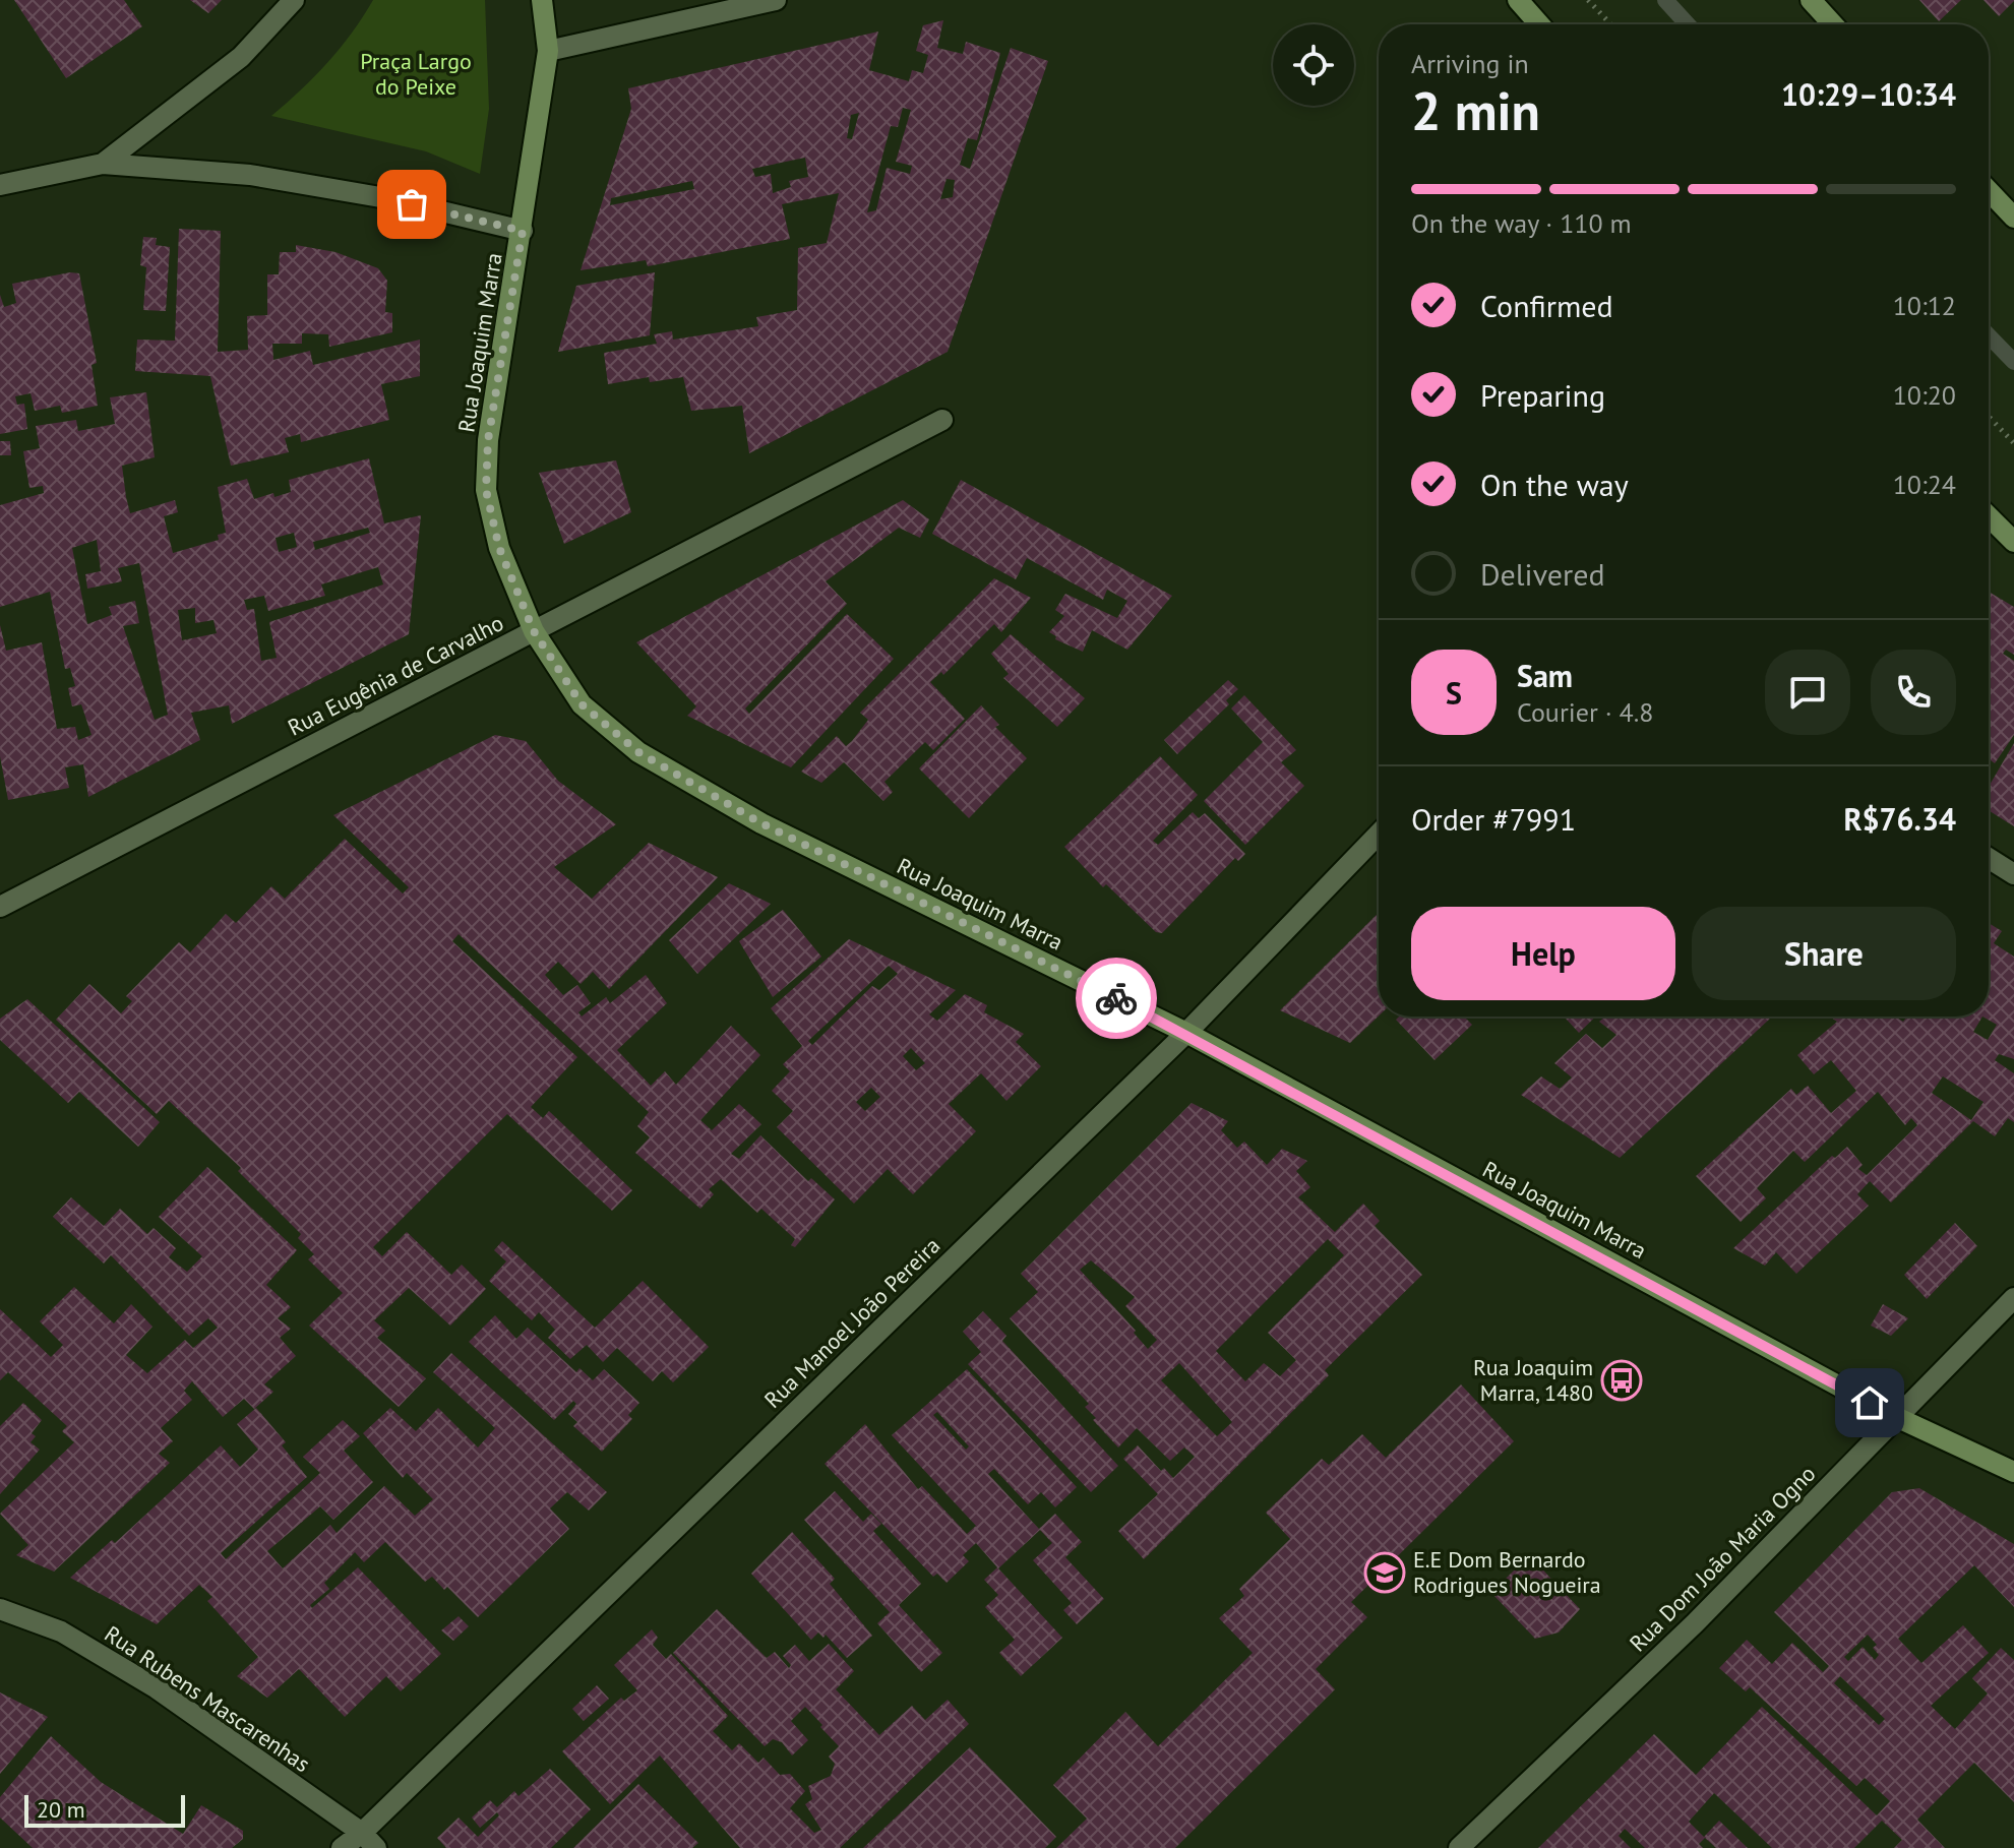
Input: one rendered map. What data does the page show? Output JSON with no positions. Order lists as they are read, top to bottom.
{
  "streets": {
    "street": [
      "Rua Joaquim Marra",
      "Rua Eugênia de Carvalho",
      "Rua Manoel João Pereira",
      "Rua Dom João Maria Ogno",
      "Rua Rubens Mascarenhas"
    ]
  },
  "crossings": [
    ["Rua Joaquim Marra", "Rua Eugênia de Carvalho"],
    ["Rua Joaquim Marra", "Rua Manoel João Pereira"],
    ["Rua Joaquim Marra", "Rua Dom João Maria Ogno"],
    ["Rua Manoel João Pereira", "Rua Rubens Mascarenhas"]
  ],
  "parks": ["Praça Largo do Peixe"],
  "places": {
    "bus stop": ["Rua Joaquim Marra, 1480"],
    "school or university": ["E.E Dom Bernardo Rodrigues Nogueira"]
  },
  "scale_bar": "20 m",
  "page": {
    "heading": ["2 min", "Arriving in", "10:29–10:34"],
    "panel": [
      "Sam",
      "Courier · 4.8",
      "Order #7991",
      "R$76.34"
    ],
    "bar": "On the way · 110 m",
    "list": [
      ["Confirmed", "10:12"],
      ["Preparing", "10:20"],
      ["On the way", "10:24"],
      "Delivered"
    ],
    "round": "S",
    "buttons": ["Help", "Share"],
    "scale": "20 m"
  }
}
